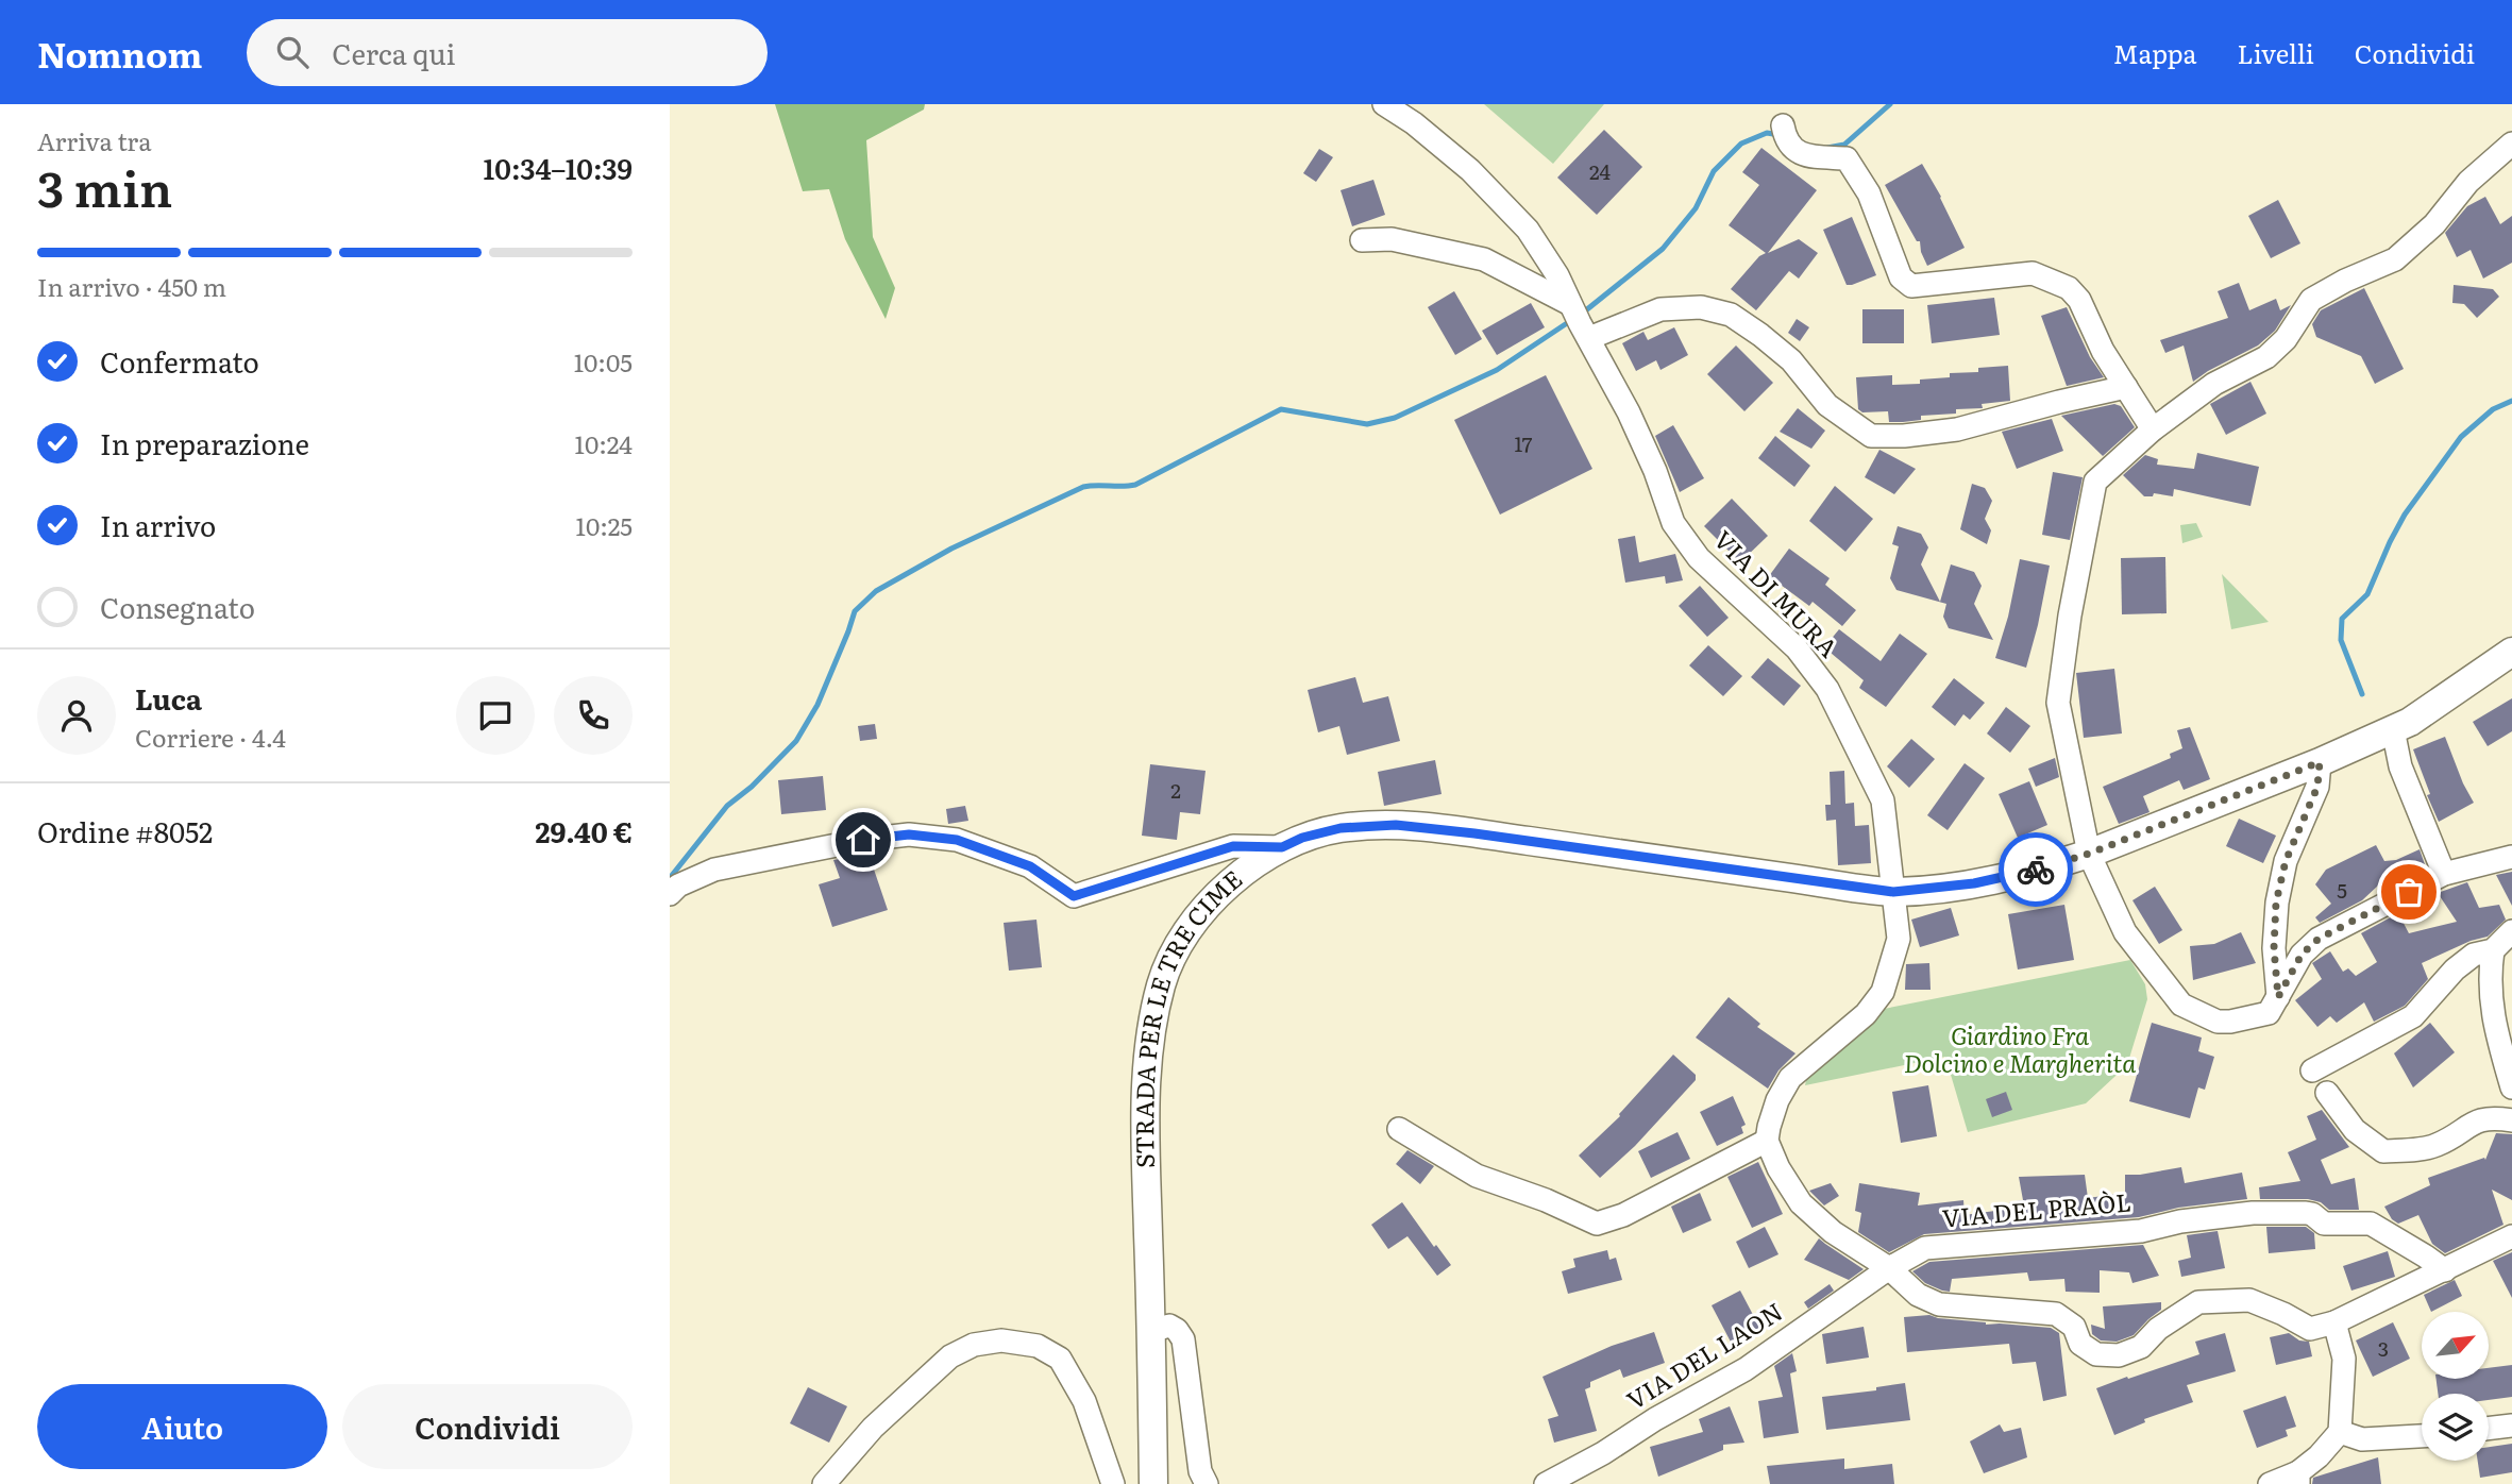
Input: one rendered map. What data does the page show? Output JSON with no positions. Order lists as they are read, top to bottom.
{
  "streets": {
    "main road": ["STRADA PER LE TRE CIME"],
    "street": ["VIA DI MURA", "VIA DEL PRAÒL", "VIA DEL LAON"]
  },
  "crossings": [
    ["VIA DI MURA", "STRADA PER LE TRE CIME"],
    ["VIA DEL PRAÒL", "VIA DEL LAON"]
  ],
  "parks": ["Giardino Fra Dolcino e Margherita"],
  "house_numbers": [
    "24",
    "17",
    "2",
    "5",
    "3"
  ],
  "north": "top right",
  "page": {
    "header": "Nomnom",
    "search": "Cerca qui",
    "nav": ["Mappa", "Livelli", "Condividi"],
    "heading": ["3 min", "Arriva tra", "10:34–10:39"],
    "panel": [
      "Luca",
      "Corriere · 4.4",
      "Ordine #8052",
      "29.40 €"
    ],
    "bar": "In arrivo · 450 m",
    "list": [
      ["Confermato", "10:05"],
      ["In preparazione", "10:24"],
      ["In arrivo", "10:25"],
      "Consegnato"
    ],
    "buttons": ["Aiuto", "Condividi"]
  }
}
